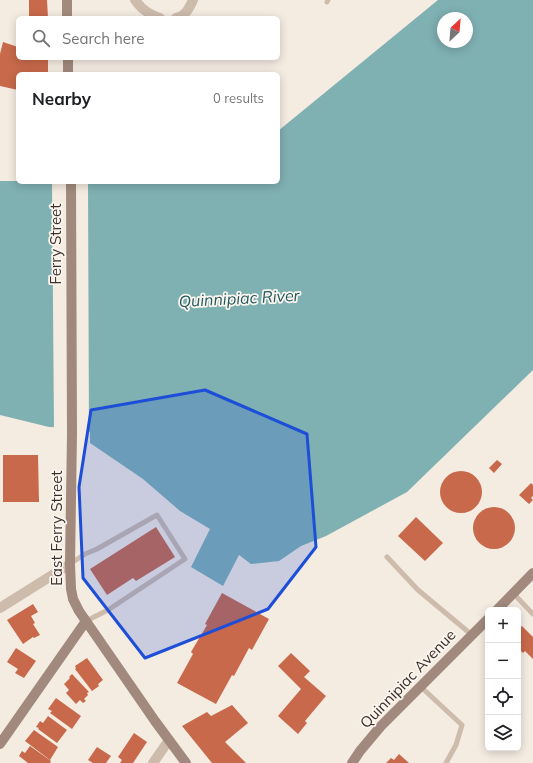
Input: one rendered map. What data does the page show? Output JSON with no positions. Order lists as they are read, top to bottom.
{
  "streets": {
    "main road": ["Ferry Street", "East Ferry Street", "Quinnipiac Avenue"]
  },
  "crossings": [
    ["Ferry Street", "East Ferry Street"]
  ],
  "water": ["Quinnipiac River"],
  "north": "top right",
  "page": {
    "search": "Search here",
    "heading": ["Nearby", "0 results"],
    "map_buttons": ["+", "−"]
  }
}
